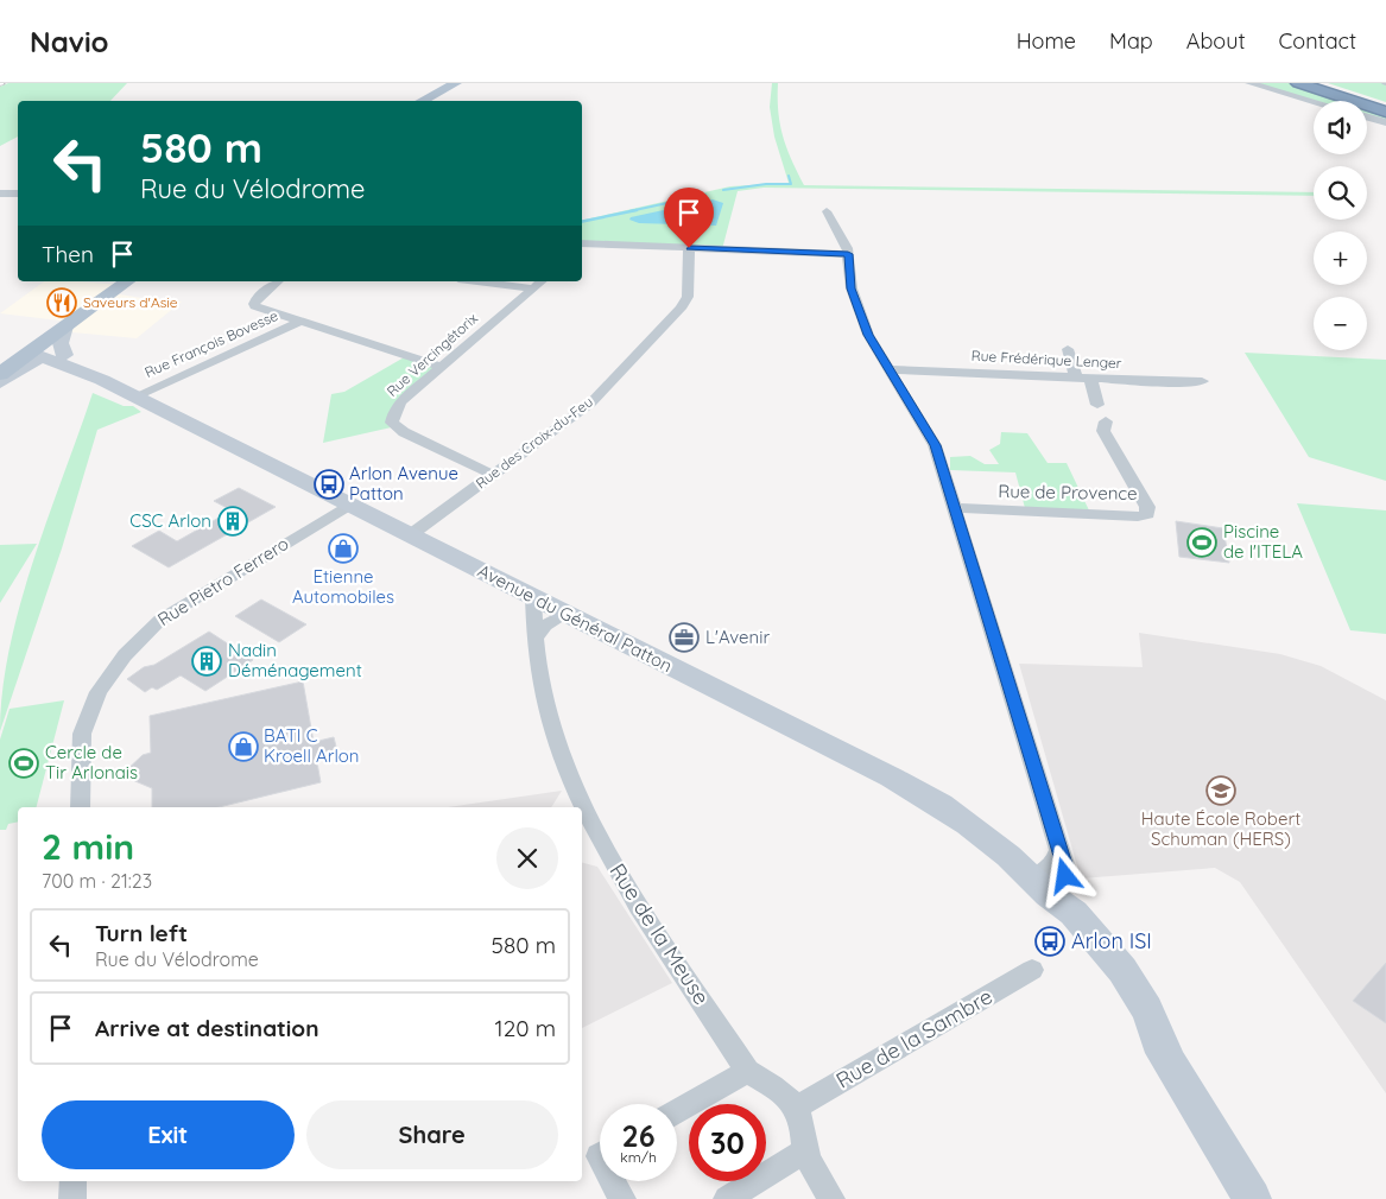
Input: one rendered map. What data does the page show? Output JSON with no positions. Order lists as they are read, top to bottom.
{
  "streets": {
    "main road": ["Avenue du Général Patton"],
    "street": [
      "Rue François Bovesse",
      "Rue Vercingétorix",
      "Rue Frédérique Lenger",
      "Rue des Croix-du-Feu",
      "Rue de Provence",
      "Rue Pietro Ferrero",
      "Rue de la Meuse",
      "Rue de la Sambre"
    ]
  },
  "crossings": [
    ["Rue François Bovesse", "Rue Vercingétorix"],
    ["Rue François Bovesse", "Avenue du Général Patton"],
    ["Rue Vercingétorix", "Rue des Croix-du-Feu"],
    ["Rue des Croix-du-Feu", "Avenue du Général Patton"],
    ["Rue Pietro Ferrero", "Avenue du Général Patton"],
    ["Avenue du Général Patton", "Rue de la Meuse"],
    ["Rue de la Meuse", "Rue de la Sambre"]
  ],
  "places": {
    "restaurant": ["Saveurs d'Asie"],
    "bus stop": ["Arlon Avenue Patton", "Arlon ISI"],
    "building": ["CSC Arlon", "Nadin Déménagement"],
    "sports": ["Piscine de l'ITELA", "Cercle de Tir Arlonais"],
    "shop": ["Etienne Automobiles", "BATI C Kroell Arlon"],
    "office": ["L'Avenir"],
    "school or university": ["Haute École Robert Schuman (HERS)"]
  },
  "page": {
    "header": "Navio",
    "nav": [
      "Home",
      "Map",
      "About",
      "Contact"
    ],
    "map_buttons": ["+", "−"],
    "turn": ["580 m", "Rue du Vélodrome"],
    "then": "Then",
    "heading": ["2 min", "700 m · 21:23"],
    "list": [
      {
        "name": "Turn left",
        "note": "Rue du Vélodrome",
        "value": "580 m"
      },
      {
        "name": "Arrive at destination",
        "value": "120 m"
      }
    ],
    "buttons": ["Exit", "Share"],
    "speed": "26 km/h",
    "limit": "30"
  }
}
